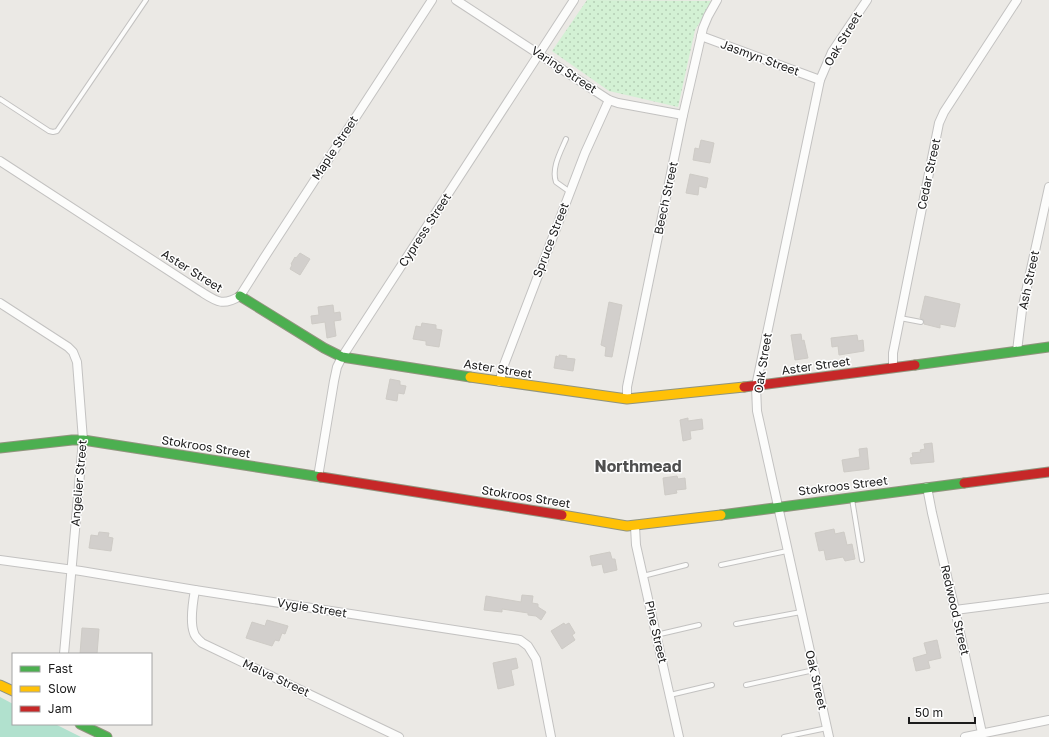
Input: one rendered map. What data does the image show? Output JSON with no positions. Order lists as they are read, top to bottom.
{
  "streets": {
    "street": [
      "Oak Street",
      "Jasmyn Street",
      "Varing Street",
      "Maple Street",
      "Cedar Street",
      "Beech Street",
      "Cypress Street",
      "Spruce Street",
      "Aster Street",
      "Ash Street",
      "Stokroos Street",
      "Angelier Street",
      "Vygie Street",
      "Redwood Street",
      "Pine Street",
      "Malva Street"
    ]
  },
  "crossings": [
    ["Oak Street", "Jasmyn Street"],
    ["Oak Street", "Aster Street"],
    ["Oak Street", "Stokroos Street"],
    ["Jasmyn Street", "Beech Street"],
    ["Varing Street", "Beech Street"],
    ["Varing Street", "Cypress Street"],
    ["Varing Street", "Spruce Street"],
    ["Maple Street", "Aster Street"],
    ["Cedar Street", "Aster Street"],
    ["Beech Street", "Aster Street"],
    ["Cypress Street", "Aster Street"],
    ["Cypress Street", "Stokroos Street"],
    ["Spruce Street", "Aster Street"],
    ["Aster Street", "Ash Street"],
    ["Stokroos Street", "Angelier Street"],
    ["Stokroos Street", "Redwood Street"],
    ["Stokroos Street", "Pine Street"],
    ["Angelier Street", "Vygie Street"],
    ["Vygie Street", "Malva Street"]
  ],
  "districts": ["Northmead"],
  "legend": ["Fast", "Slow", "Jam"],
  "scale_bar": "50 m"
}
